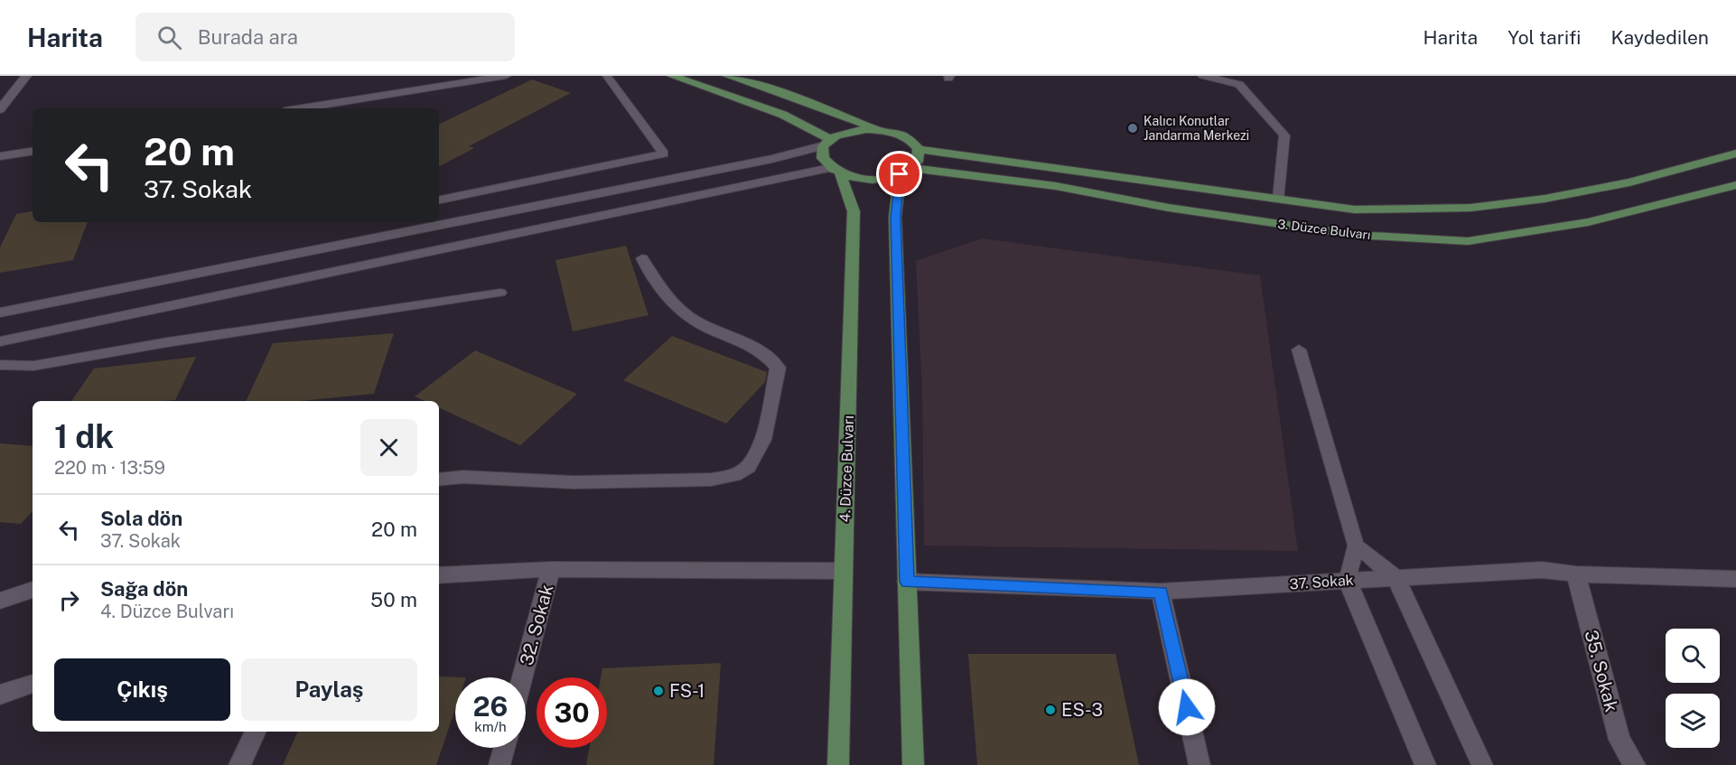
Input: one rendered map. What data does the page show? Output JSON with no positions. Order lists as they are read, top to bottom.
{
  "streets": {
    "main road": ["3. Düzce Bulvarı", "4. Düzce Bulvarı"],
    "street": ["37. Sokak", "32. Sokak", "35. Sokak"]
  },
  "crossings": [
    ["3. Düzce Bulvarı", "4. Düzce Bulvarı"],
    ["37. Sokak", "35. Sokak"]
  ],
  "places": ["Kalıcı Konutlar Jandarma Merkezi", "FS-1", "ES-3"],
  "page": {
    "header": "Harita",
    "search": "Burada ara",
    "nav": ["Harita", "Yol tarifi", "Kaydedilen"],
    "turn": ["20 m", "37. Sokak"],
    "heading": ["1 dk", "220 m · 13:59"],
    "list": [
      {
        "name": "Sola dön",
        "note": "37. Sokak",
        "value": "20 m"
      },
      {
        "name": "Sağa dön",
        "note": "4. Düzce Bulvarı",
        "value": "50 m"
      }
    ],
    "buttons": ["Çıkış", "Paylaş"],
    "speed": "26 km/h",
    "limit": "30"
  }
}
